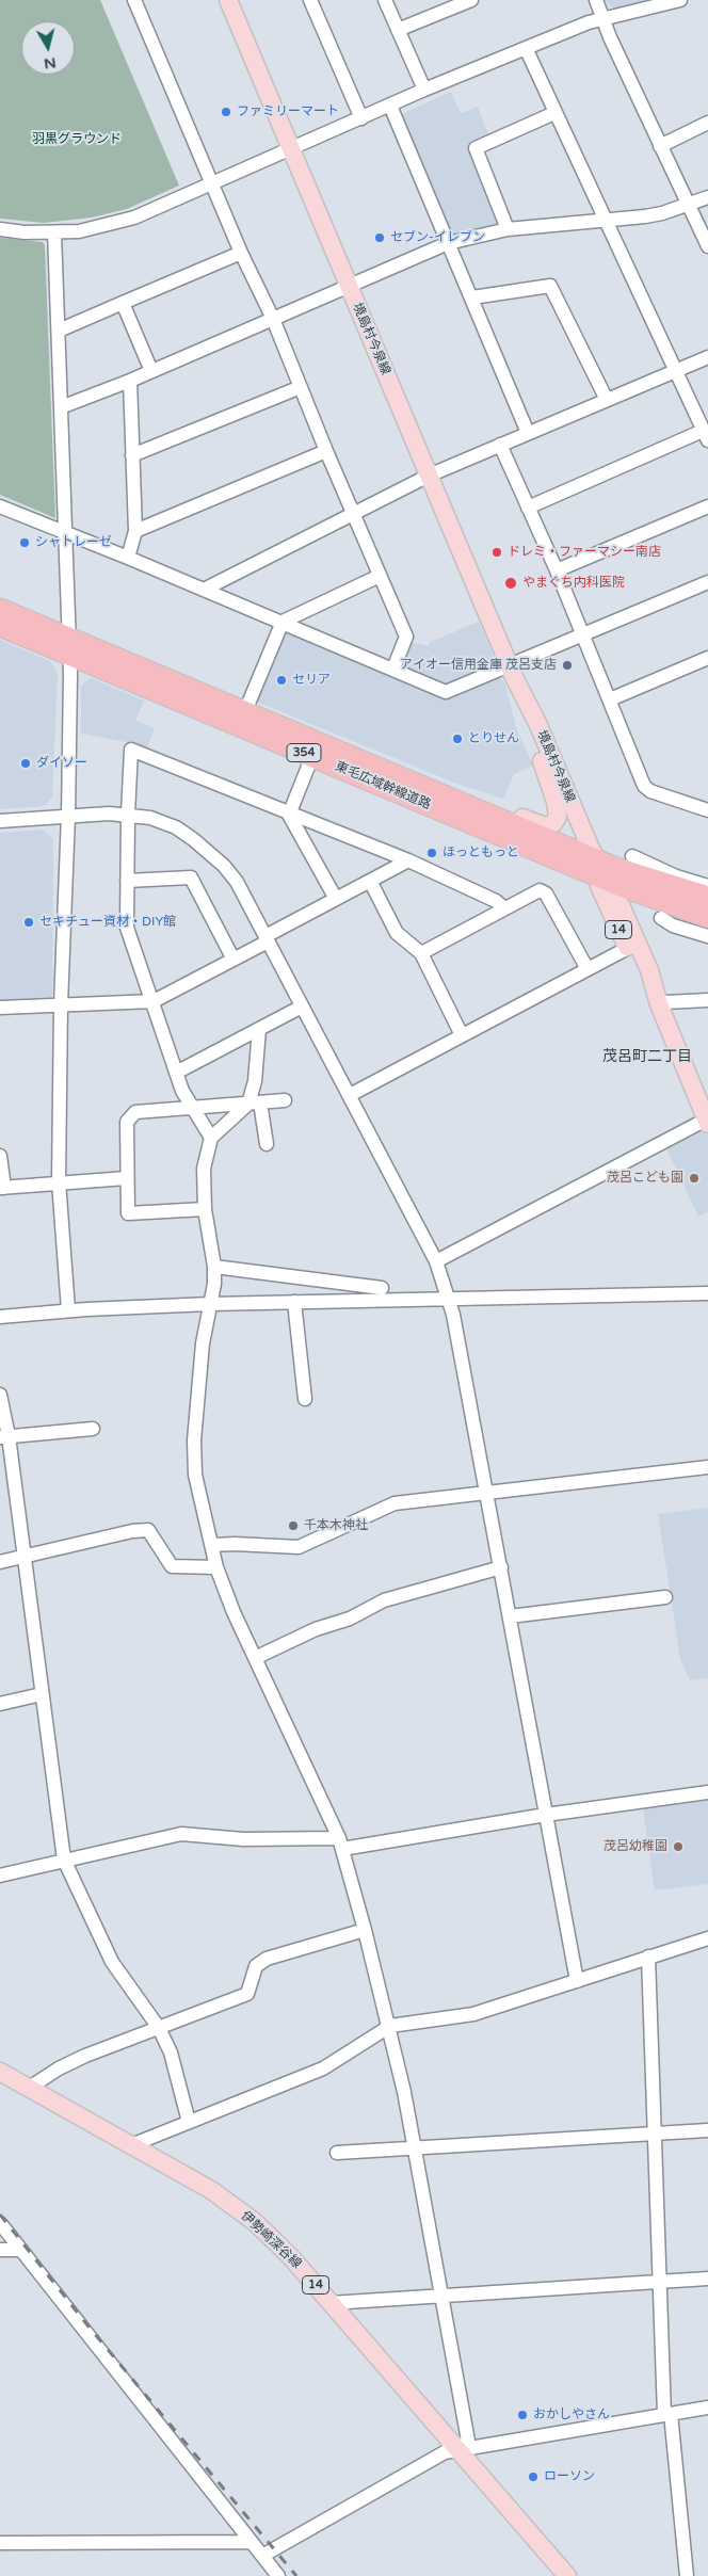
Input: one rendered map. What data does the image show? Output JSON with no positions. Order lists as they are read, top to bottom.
{
  "streets": {
    "highway": ["354", "東毛広域幹線道路"],
    "main road": ["境島村今泉線", "14", "伊勢崎深谷線"]
  },
  "crossings": [
    ["境島村今泉線", "東毛広域幹線道路"],
    ["境島村今泉線", "14"],
    ["東毛広域幹線道路", "14"]
  ],
  "districts": ["茂呂町二丁目"],
  "parks": ["羽黒グラウンド"],
  "places": [
    "ファミリーマート",
    "セブン-イレブン",
    "シャトレーゼ",
    "ドレミ・ファーマシー南店",
    "やまぐち内科医院",
    "アイオー信用金庫 茂呂支店",
    "セリア",
    "とりせん",
    "ダイソー",
    "ほっともっと",
    "セキチュー資材・DIY館",
    "茂呂こども園",
    "千本木神社",
    "茂呂幼稚園",
    "おかしやさん",
    "ローソン"
  ],
  "north": "bottom"
}
